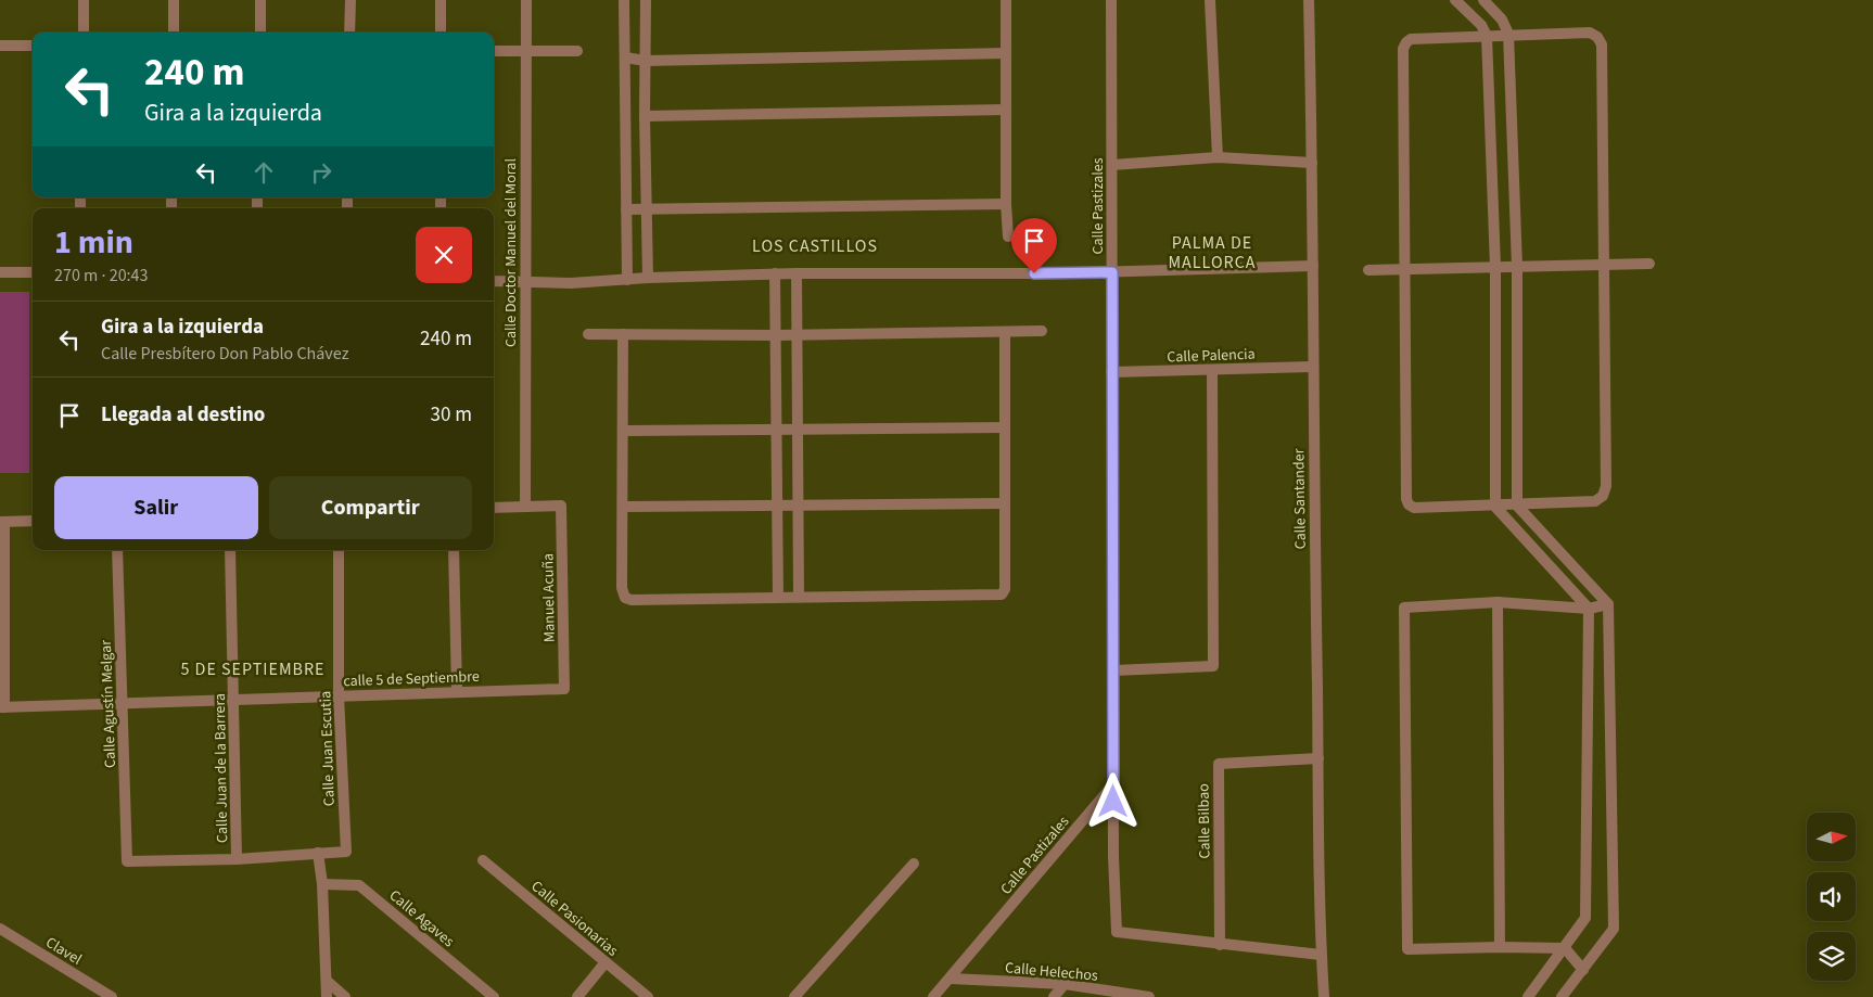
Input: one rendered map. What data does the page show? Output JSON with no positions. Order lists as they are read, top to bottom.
{
  "streets": {
    "street": [
      "Calle Pastizales",
      "Calle Doctor Manuel del Moral",
      "Calle Palencia",
      "Calle Santander",
      "Manuel Acuña",
      "calle 5 de Septiembre",
      "Calle Agustín Melgar",
      "Calle Juan Escutia",
      "Calle Juan de la Barrera",
      "Calle Bilbao",
      "Calle Agaves",
      "Calle Pasionarias",
      "Clavel",
      "Calle Helechos"
    ]
  },
  "crossings": [
    ["Calle Pastizales", "Calle Palencia"],
    ["Calle Pastizales", "Calle Helechos"],
    ["Calle Doctor Manuel del Moral", "Manuel Acuña"],
    ["Calle Palencia", "Calle Santander"],
    ["Calle Santander", "Calle Bilbao"],
    ["Manuel Acuña", "calle 5 de Septiembre"],
    ["calle 5 de Septiembre", "Calle Agustín Melgar"],
    ["calle 5 de Septiembre", "Calle Juan Escutia"],
    ["calle 5 de Septiembre", "Calle Juan de la Barrera"],
    ["Calle Agustín Melgar", "Calle Juan de la Barrera"]
  ],
  "districts": ["PALMA DE MALLORCA", "LOS CASTILLOS", "5 DE SEPTIEMBRE"],
  "north": "right",
  "page": {
    "turn": ["240 m", "Gira a la izquierda"],
    "heading": ["1 min", "270 m · 20:43"],
    "list": [
      {
        "name": "Gira a la izquierda",
        "note": "Calle Presbítero Don Pablo Chávez",
        "value": "240 m"
      },
      {
        "name": "Llegada al destino",
        "value": "30 m"
      }
    ],
    "buttons": ["Salir", "Compartir"]
  }
}
